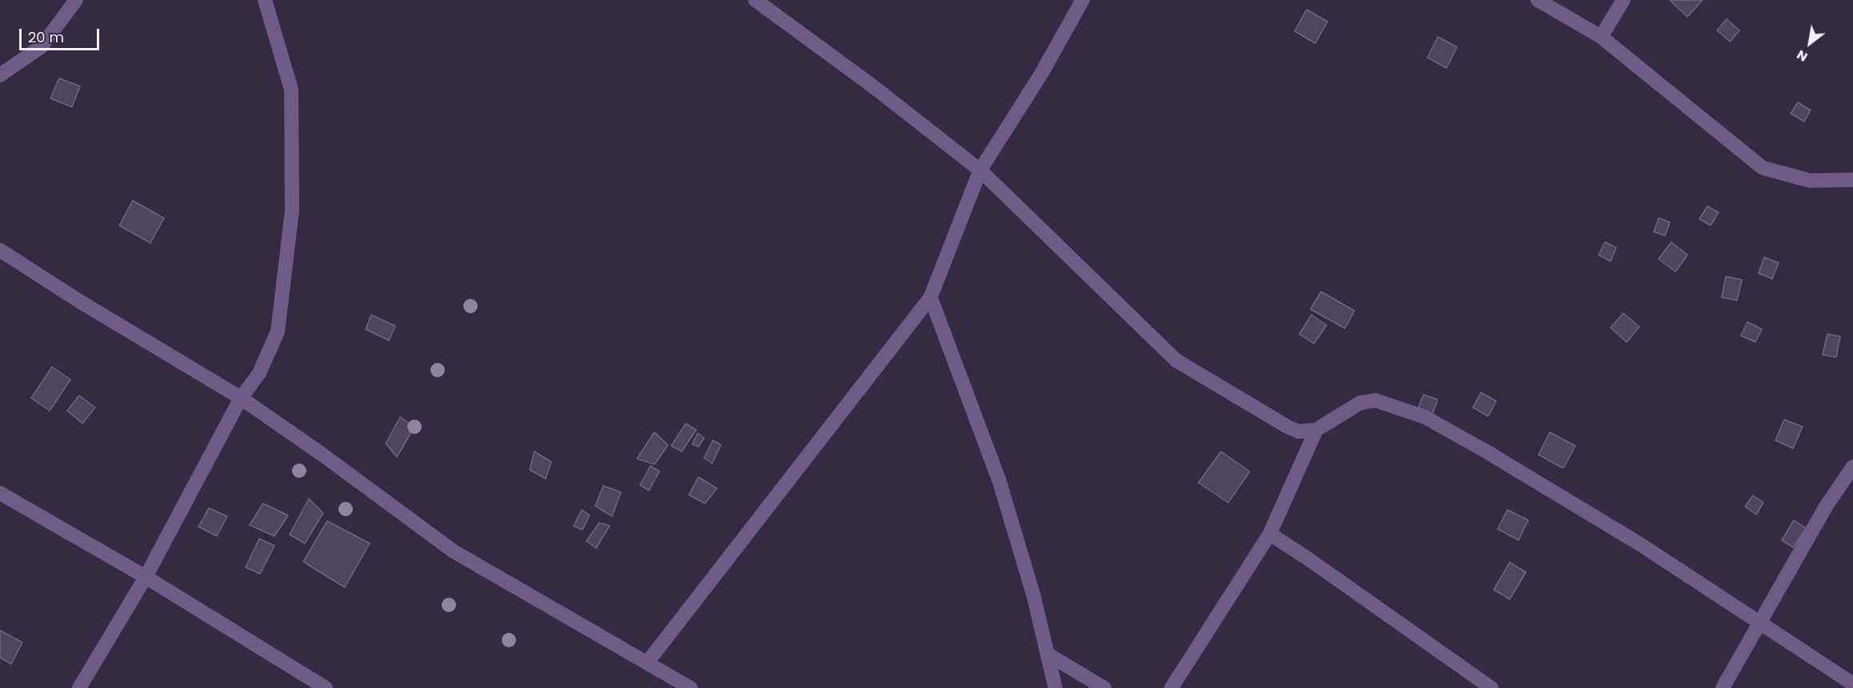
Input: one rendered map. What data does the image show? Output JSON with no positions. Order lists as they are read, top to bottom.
{
  "scale_bar": "20 m",
  "north": "bottom left"
}
